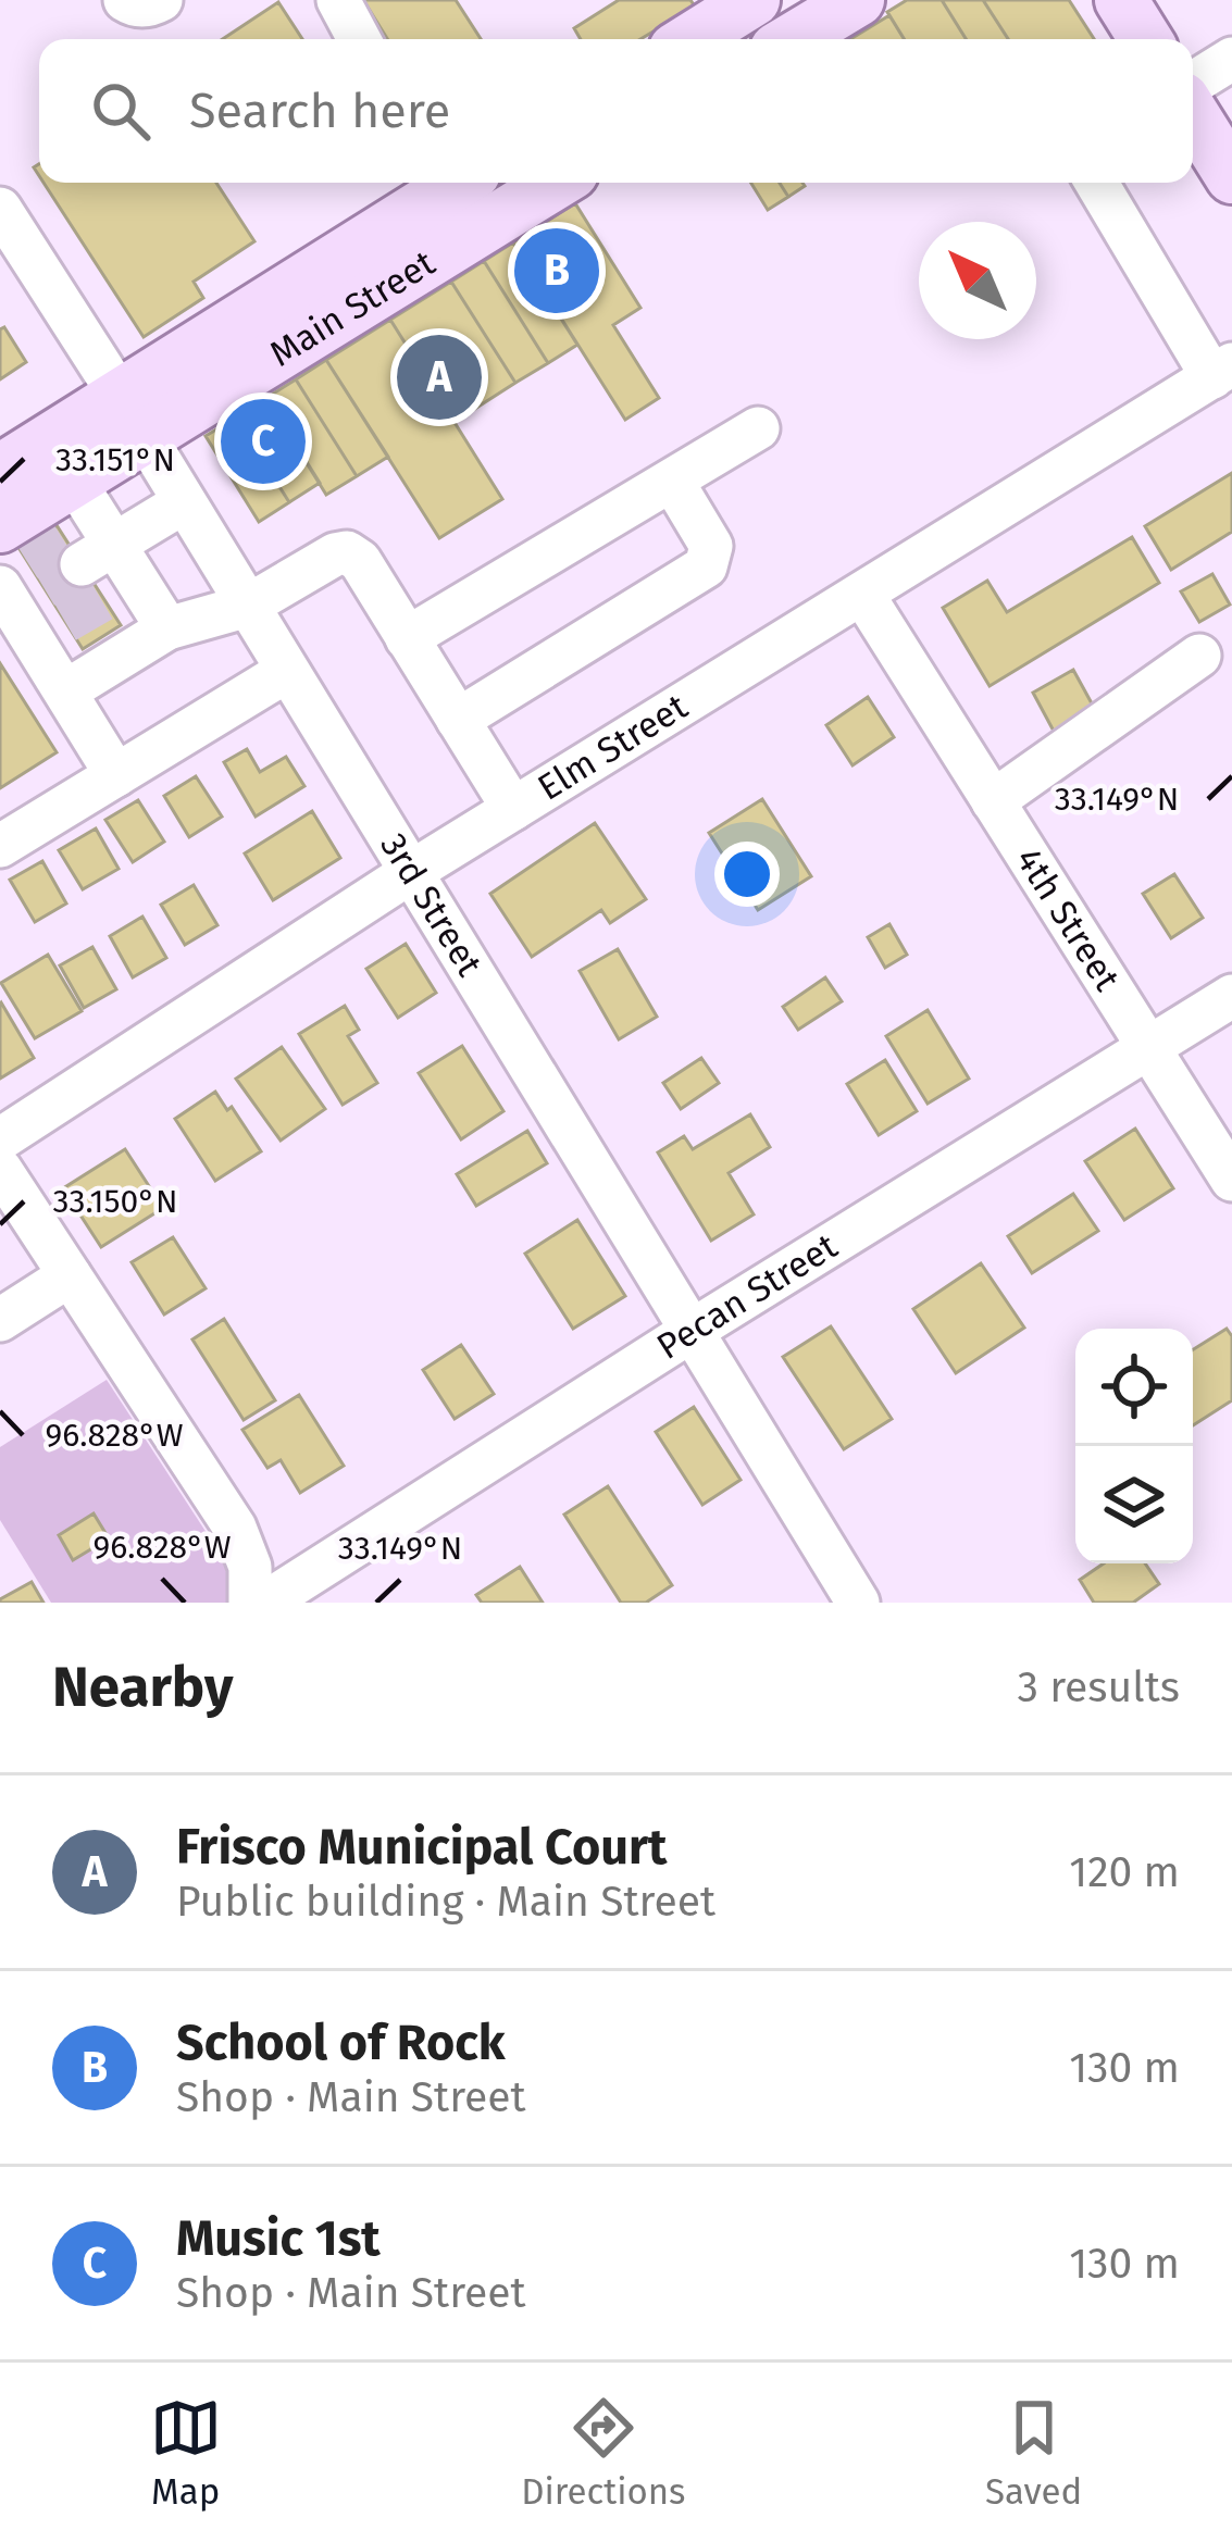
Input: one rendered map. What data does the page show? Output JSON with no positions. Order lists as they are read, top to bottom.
{
  "streets": {
    "main road": ["Main Street"],
    "street": [
      "Elm Street",
      "3rd Street",
      "4th Street",
      "Pecan Street"
    ]
  },
  "crossings": [
    ["Main Street", "3rd Street"],
    ["Elm Street", "3rd Street"],
    ["Elm Street", "4th Street"],
    ["3rd Street", "Pecan Street"],
    ["4th Street", "Pecan Street"]
  ],
  "north": "top left",
  "page": {
    "search": "Search here",
    "pins": ["B", "A", "C"],
    "heading": ["Nearby", "3 results"],
    "list": [
      {
        "mark": "A",
        "name": "Frisco Municipal Court",
        "note": "Public building · Main Street",
        "value": "120 m"
      },
      {
        "mark": "B",
        "name": "School of Rock",
        "note": "Shop · Main Street",
        "value": "130 m"
      },
      {
        "mark": "C",
        "name": "Music 1st",
        "note": "Shop · Main Street",
        "value": "130 m"
      }
    ],
    "nav": ["Map", "Directions", "Saved"]
  },
  "coordinates": [
    "33.151°N",
    "33.149°N",
    "33.150°N",
    "96.828°W"
  ]
}
